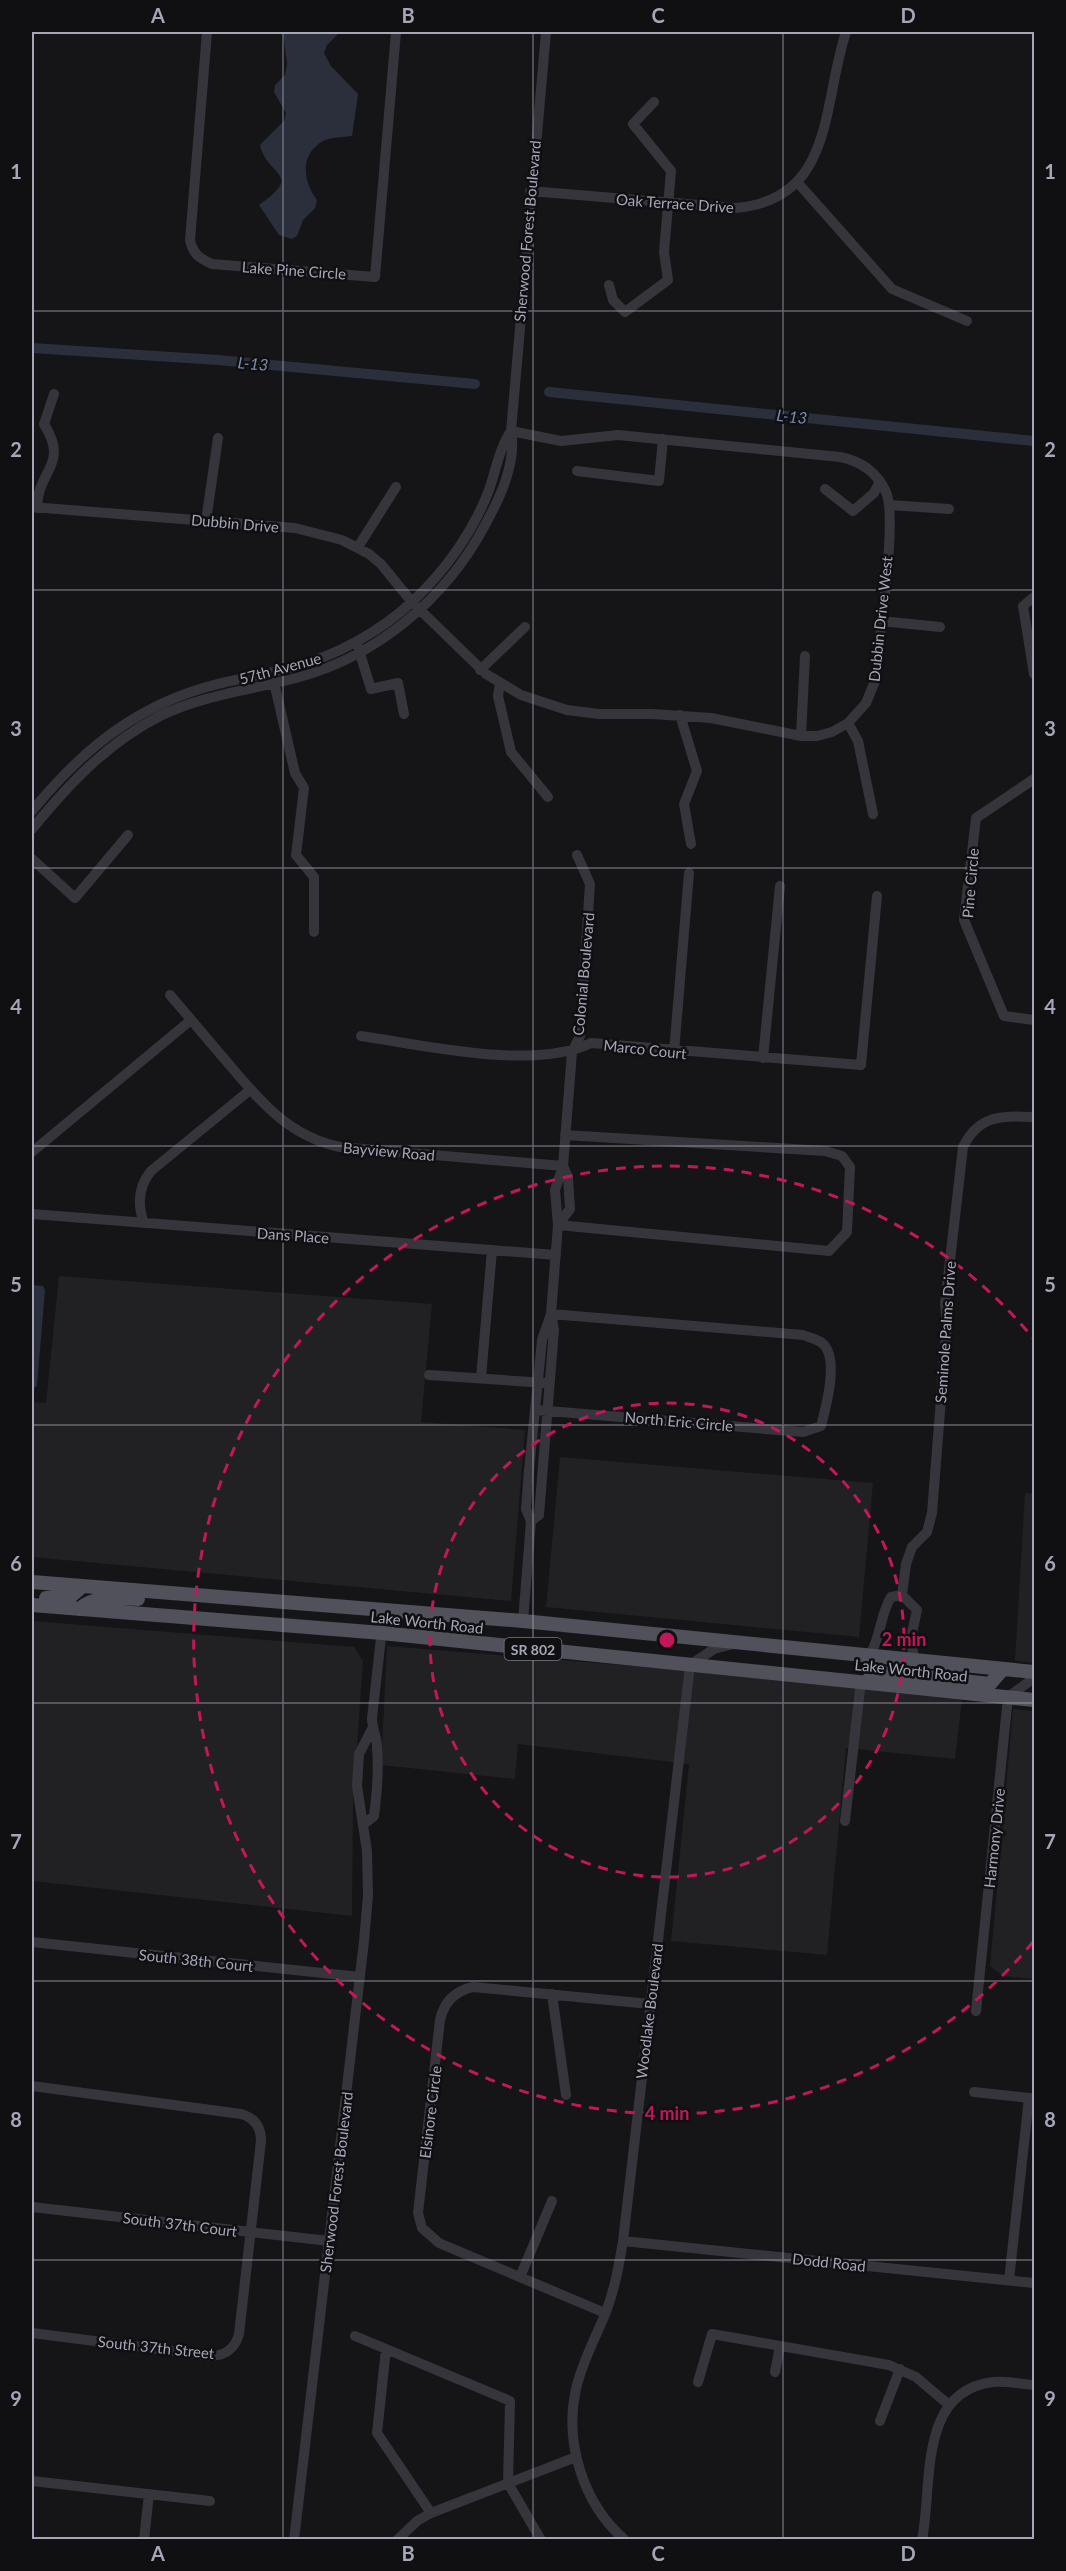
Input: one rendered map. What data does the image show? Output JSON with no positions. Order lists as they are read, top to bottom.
{
  "streets": {
    "main road": ["Lake Worth Road", "SR 802"],
    "street": [
      "Oak Terrace Drive",
      "Sherwood Forest Boulevard",
      "Lake Pine Circle",
      "Dubbin Drive",
      "Dubbin Drive West",
      "57th Avenue",
      "Pine Circle",
      "Colonial Boulevard",
      "Marco Court",
      "Bayview Road",
      "Dans Place",
      "Seminole Palms Drive",
      "North Eric Circle",
      "Harmony Drive",
      "South 38th Court",
      "Woodlake Boulevard",
      "Elsinore Circle",
      "South 37th Court",
      "Dodd Road",
      "South 37th Street"
    ]
  },
  "crossings": [
    ["Oak Terrace Drive", "Sherwood Forest Boulevard"],
    ["Sherwood Forest Boulevard", "Dubbin Drive West"],
    ["Sherwood Forest Boulevard", "57th Avenue"],
    ["Sherwood Forest Boulevard", "Lake Worth Road"],
    ["Sherwood Forest Boulevard", "South 38th Court"],
    ["Sherwood Forest Boulevard", "South 37th Court"],
    ["Dubbin Drive", "Dubbin Drive West"],
    ["Dubbin Drive", "57th Avenue"],
    ["Dubbin Drive West", "57th Avenue"],
    ["Colonial Boulevard", "Marco Court"],
    ["Colonial Boulevard", "Bayview Road"],
    ["Colonial Boulevard", "Dans Place"],
    ["Colonial Boulevard", "North Eric Circle"],
    ["Lake Worth Road", "Harmony Drive"],
    ["Lake Worth Road", "Woodlake Boulevard"],
    ["Woodlake Boulevard", "Elsinore Circle"],
    ["Woodlake Boulevard", "Dodd Road"],
    ["South 37th Court", "South 37th Street"]
  ],
  "water": ["L-13"],
  "grid": {
    "columns": [
      "A",
      "B",
      "C",
      "D"
    ],
    "rows": [
      "1",
      "2",
      "3",
      "4",
      "5",
      "6",
      "7",
      "8",
      "9"
    ]
  },
  "rings": ["2 min", "4 min"]
}
